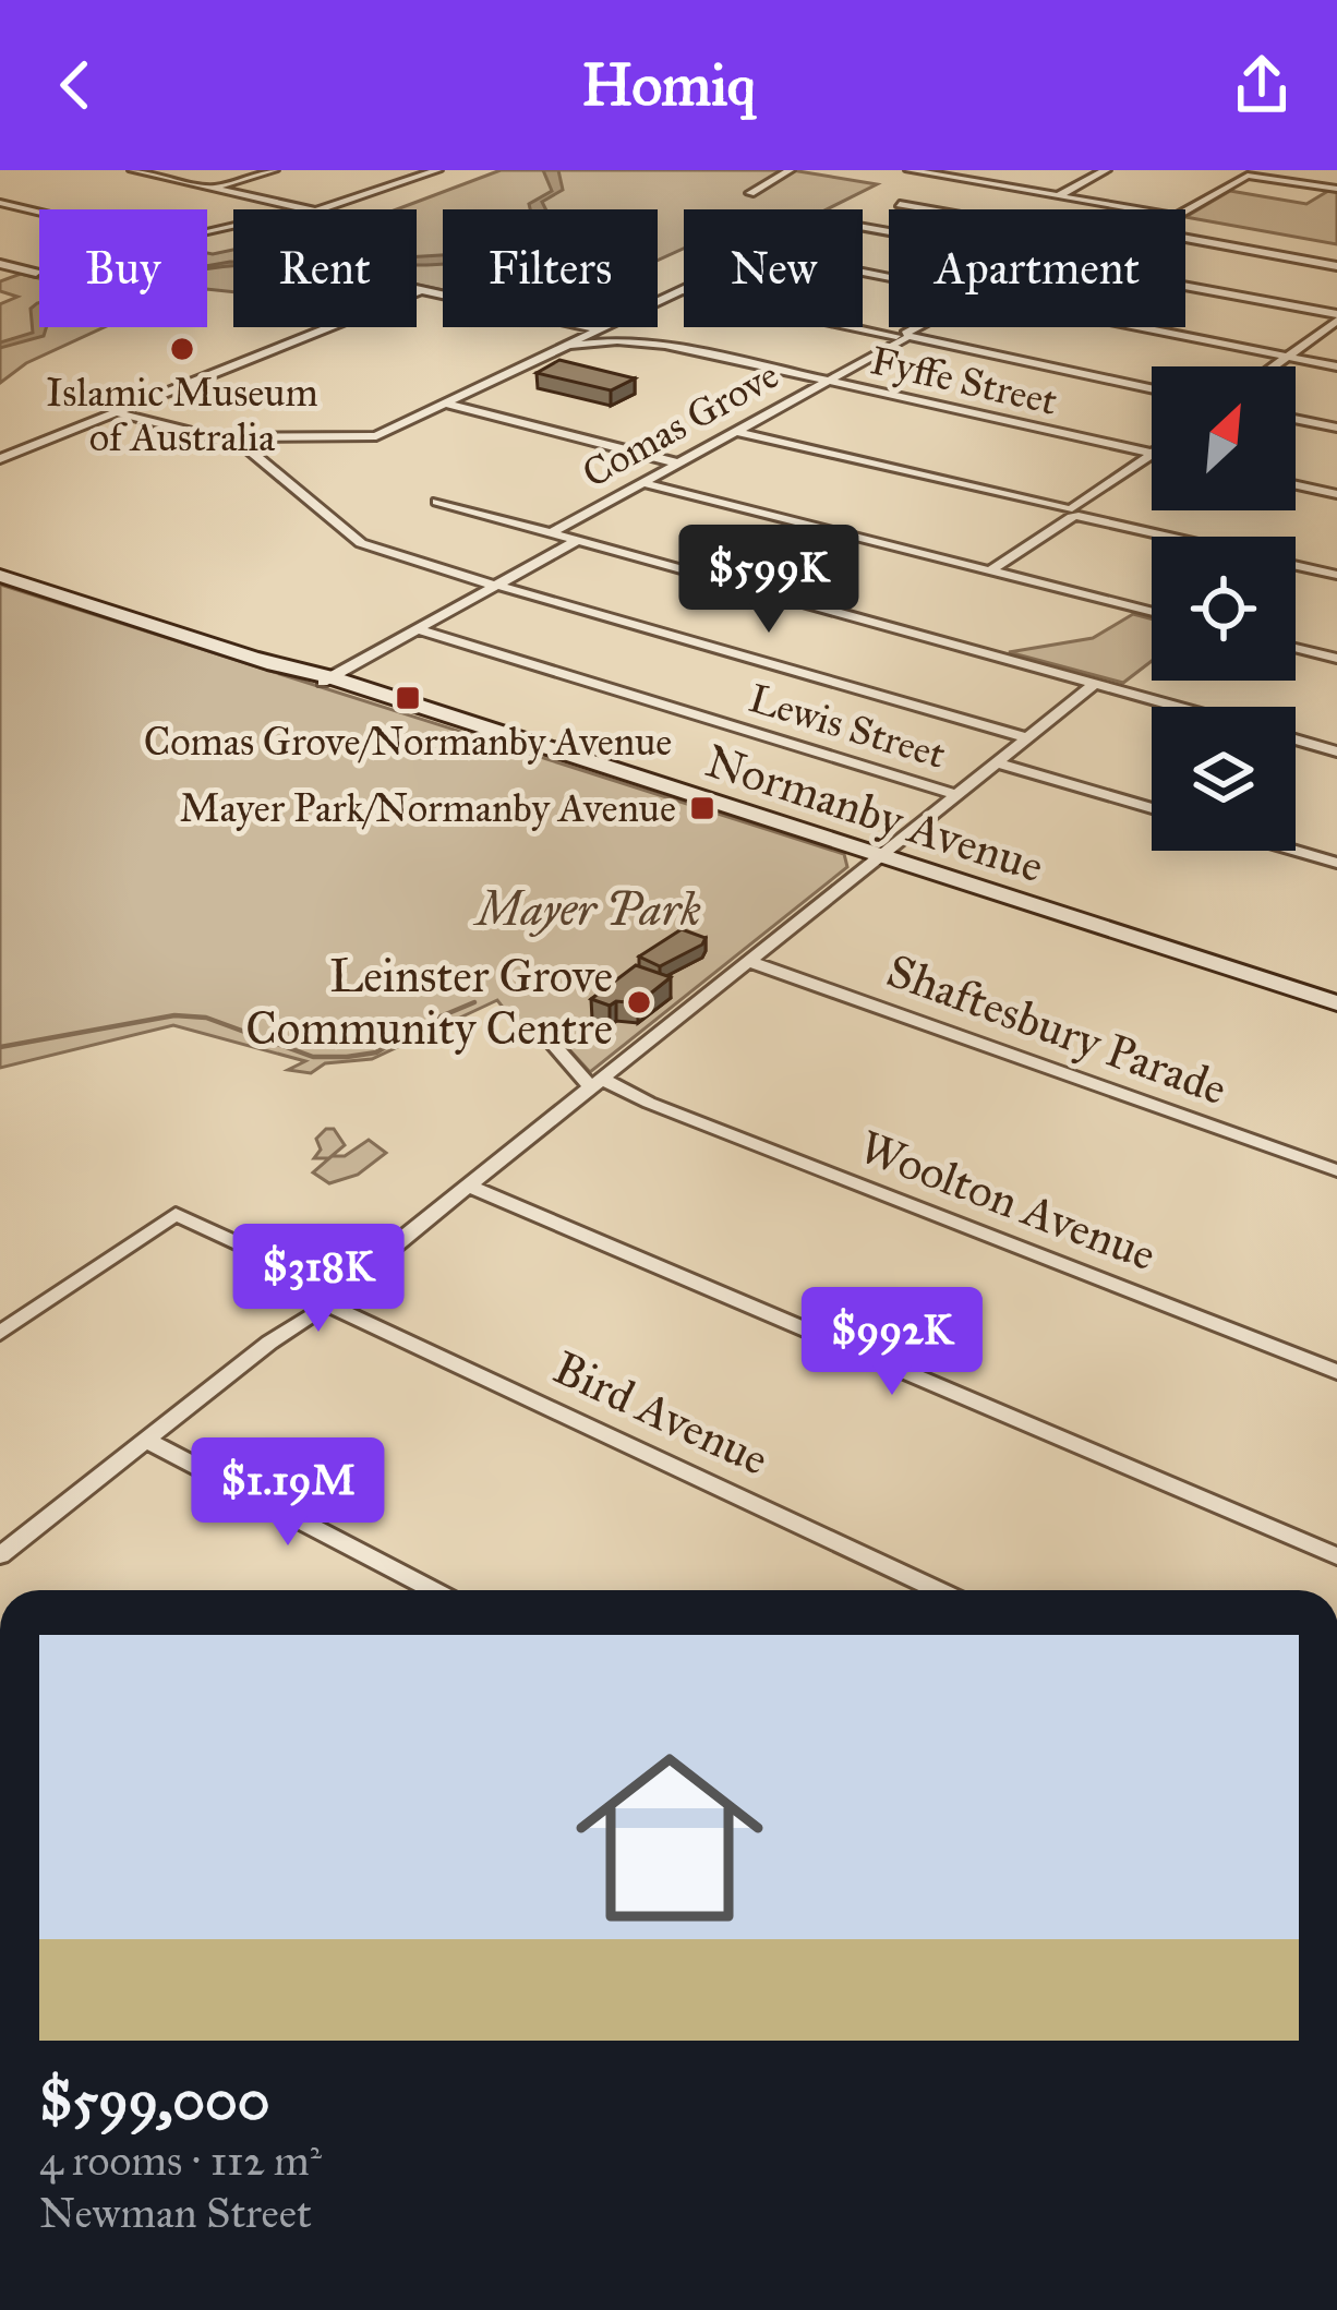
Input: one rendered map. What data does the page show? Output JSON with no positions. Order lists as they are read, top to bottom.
{
  "streets": {
    "main road": ["Normanby Avenue"],
    "street": [
      "Fyffe Street",
      "Comas Grove",
      "Lewis Street",
      "Shaftesbury Parade",
      "Woolton Avenue",
      "Bird Avenue"
    ]
  },
  "crossings": [
    ["Fyffe Street", "Comas Grove"],
    ["Comas Grove", "Lewis Street"],
    ["Comas Grove", "Normanby Avenue"]
  ],
  "parks": ["Mayer Park"],
  "places": {
    "other": ["Islamic Museum of Australia", "Leinster Grove Community Centre"],
    "transit": ["Comas Grove/Normanby Avenue", "Mayer Park/Normanby Avenue"]
  },
  "north": "top right",
  "page": {
    "header": "Homiq",
    "chip": [
      "Buy",
      "Rent",
      "Filters",
      "New",
      "Apartment"
    ],
    "price": [
      "$599K",
      "$318K",
      "$992K",
      "$1.19M"
    ],
    "list": [
      {
        "name": "$599,000",
        "note": "4 rooms · 112 m² · Newman Street"
      }
    ]
  }
}
